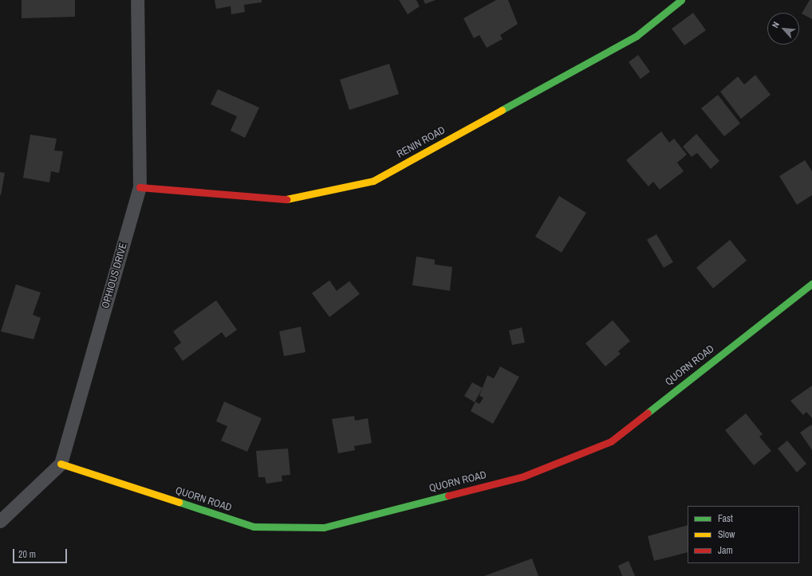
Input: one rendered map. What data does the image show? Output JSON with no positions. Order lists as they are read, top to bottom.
{
  "streets": {
    "street": ["RENIN ROAD", "OPHIOUS DRIVE", "QUORN ROAD"]
  },
  "crossings": [
    ["RENIN ROAD", "OPHIOUS DRIVE"],
    ["OPHIOUS DRIVE", "QUORN ROAD"]
  ],
  "legend": ["Fast", "Slow", "Jam"],
  "scale_bar": "20 m",
  "north": "top left"
}
